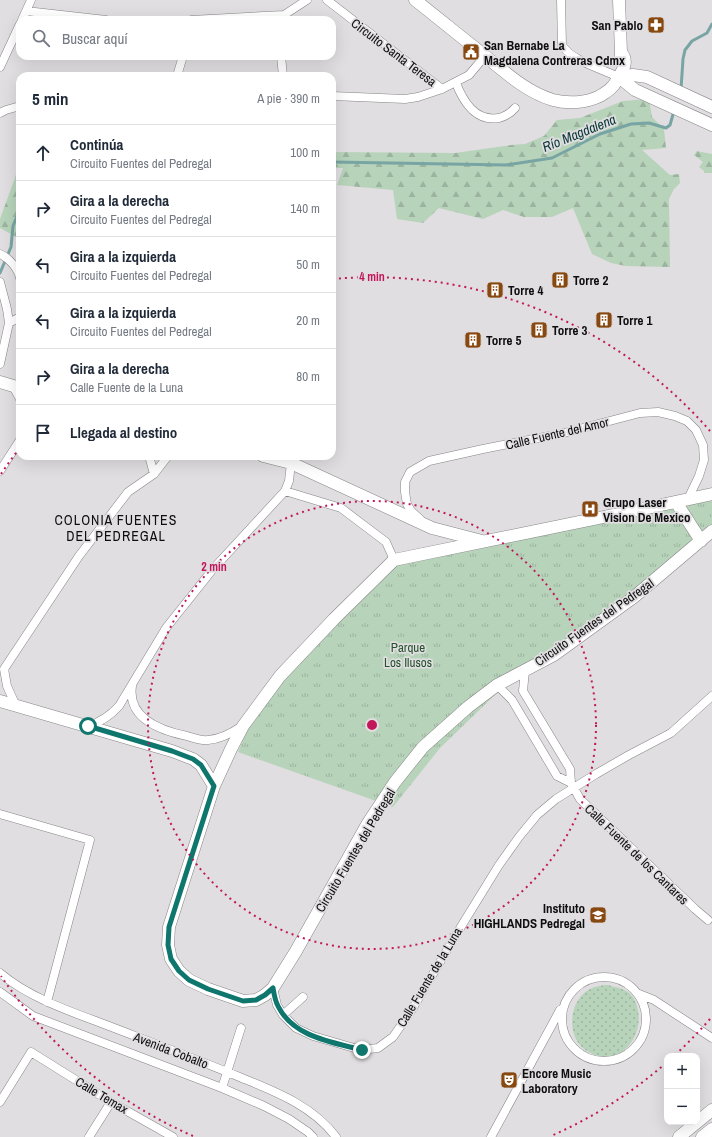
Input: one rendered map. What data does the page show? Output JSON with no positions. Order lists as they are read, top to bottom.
{
  "streets": {
    "street": [
      "Circuito Santa Teresa",
      "Calle Fuente del Amor",
      "Circuito Fuentes del Pedregal",
      "Calle Fuente de los Cantares",
      "Calle Fuente de la Luna",
      "Avenida Cobalto",
      "Calle Temax"
    ]
  },
  "crossings": [
    ["Circuito Fuentes del Pedregal", "Calle Fuente de los Cantares"],
    ["Circuito Fuentes del Pedregal", "Calle Fuente de la Luna"],
    ["Calle Fuente de los Cantares", "Calle Fuente de la Luna"]
  ],
  "districts": ["COLONIA FUENTES DEL PEDREGAL"],
  "water": ["Río Magdalena"],
  "parks": ["Parque Los Ilusos"],
  "places": {
    "pharmacy": ["San Pablo"],
    "public building": ["San Bernabe La Magdalena Contreras Cdmx"],
    "building": [
      "Torre 2",
      "Torre 4",
      "Torre 1",
      "Torre 3",
      "Torre 5"
    ],
    "hospital": ["Grupo Laser Vision De Mexico"],
    "school or university": ["Instituto HIGHLANDS Pedregal"],
    "theatre": ["Encore Music Laboratory"]
  },
  "page": {
    "search": "Buscar aquí",
    "heading": ["5 min", "A pie · 390 m"],
    "list": [
      ["Continúa", "Circuito Fuentes del Pedregal", "100 m"],
      ["Gira a la derecha", "Circuito Fuentes del Pedregal", "140 m"],
      ["Gira a la izquierda", "Circuito Fuentes del Pedregal", "50 m"],
      ["Gira a la izquierda", "Circuito Fuentes del Pedregal", "20 m"],
      ["Gira a la derecha", "Calle Fuente de la Luna", "80 m"],
      "Llegada al destino"
    ],
    "map_buttons": ["+", "−"]
  },
  "rings": ["4 min", "2 min"]
}
